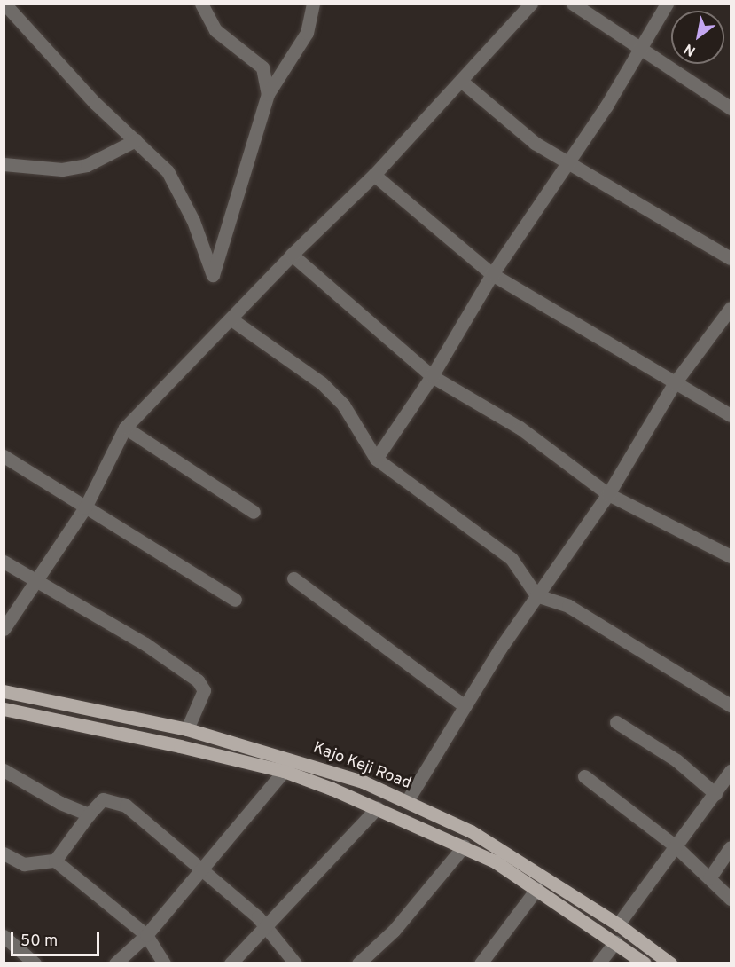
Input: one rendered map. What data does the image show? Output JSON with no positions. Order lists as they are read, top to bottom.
{
  "streets": {
    "main road": ["Kajo Keji Road"]
  },
  "scale_bar": "50 m",
  "north": "bottom left"
}
